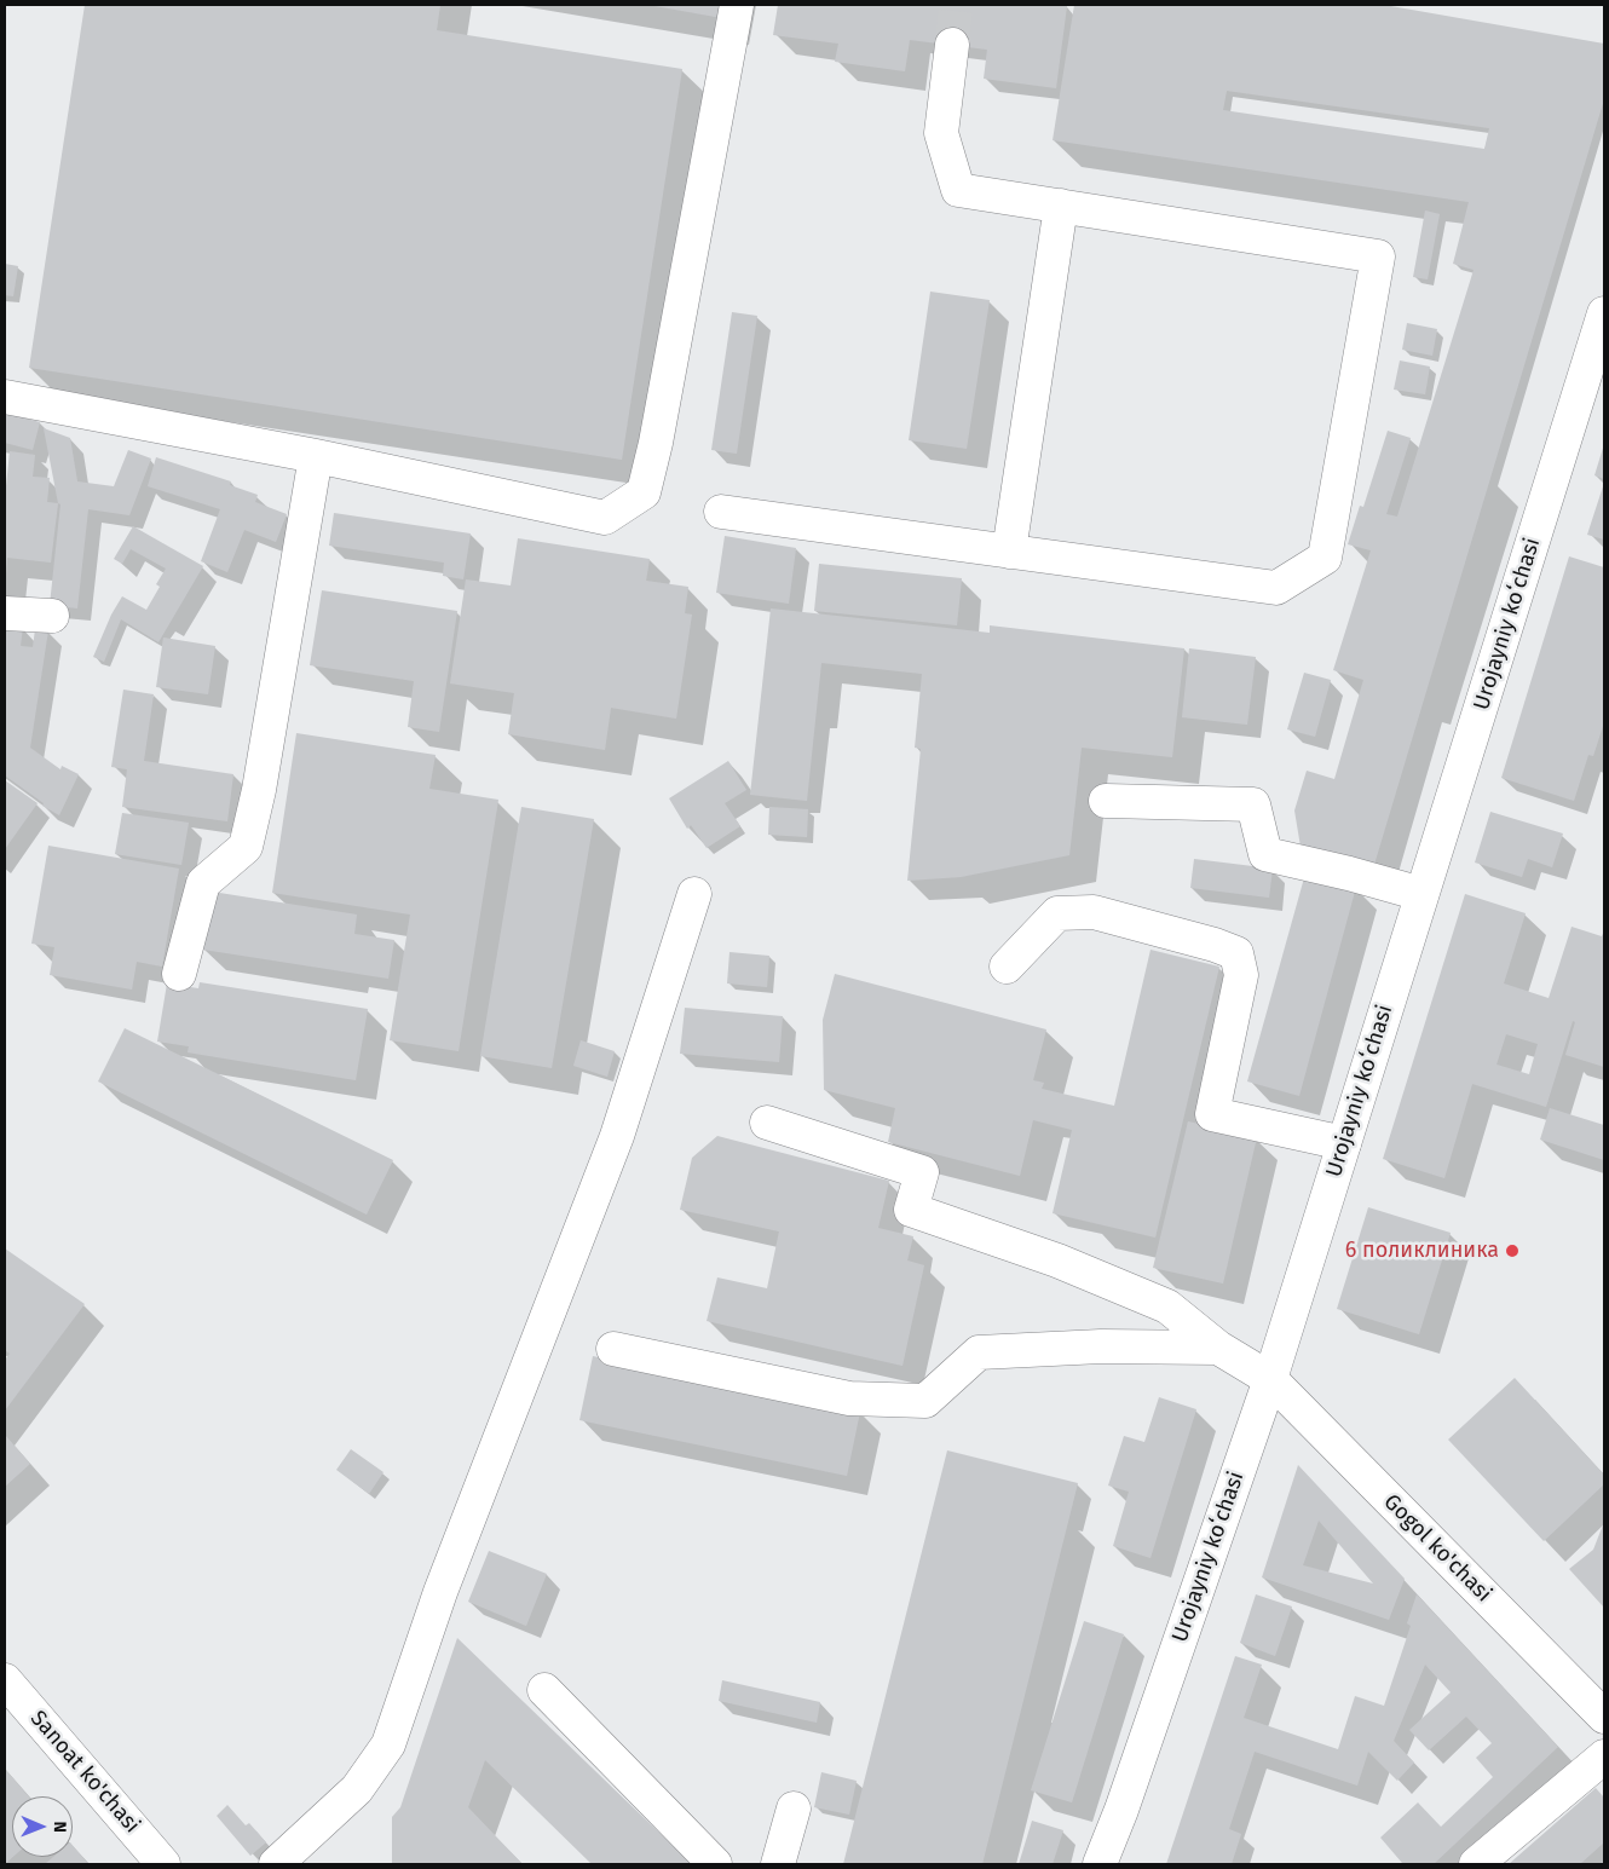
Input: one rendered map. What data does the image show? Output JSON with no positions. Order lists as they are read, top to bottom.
{
  "streets": {
    "main road": ["Urоjayniy koʻchasi", "Gogol ko'chasi", "Sanoat ko'chasi"]
  },
  "crossings": [
    ["Urоjayniy koʻchasi", "Gogol ko'chasi"]
  ],
  "places": ["6 поликлиника"],
  "north": "right"
}
